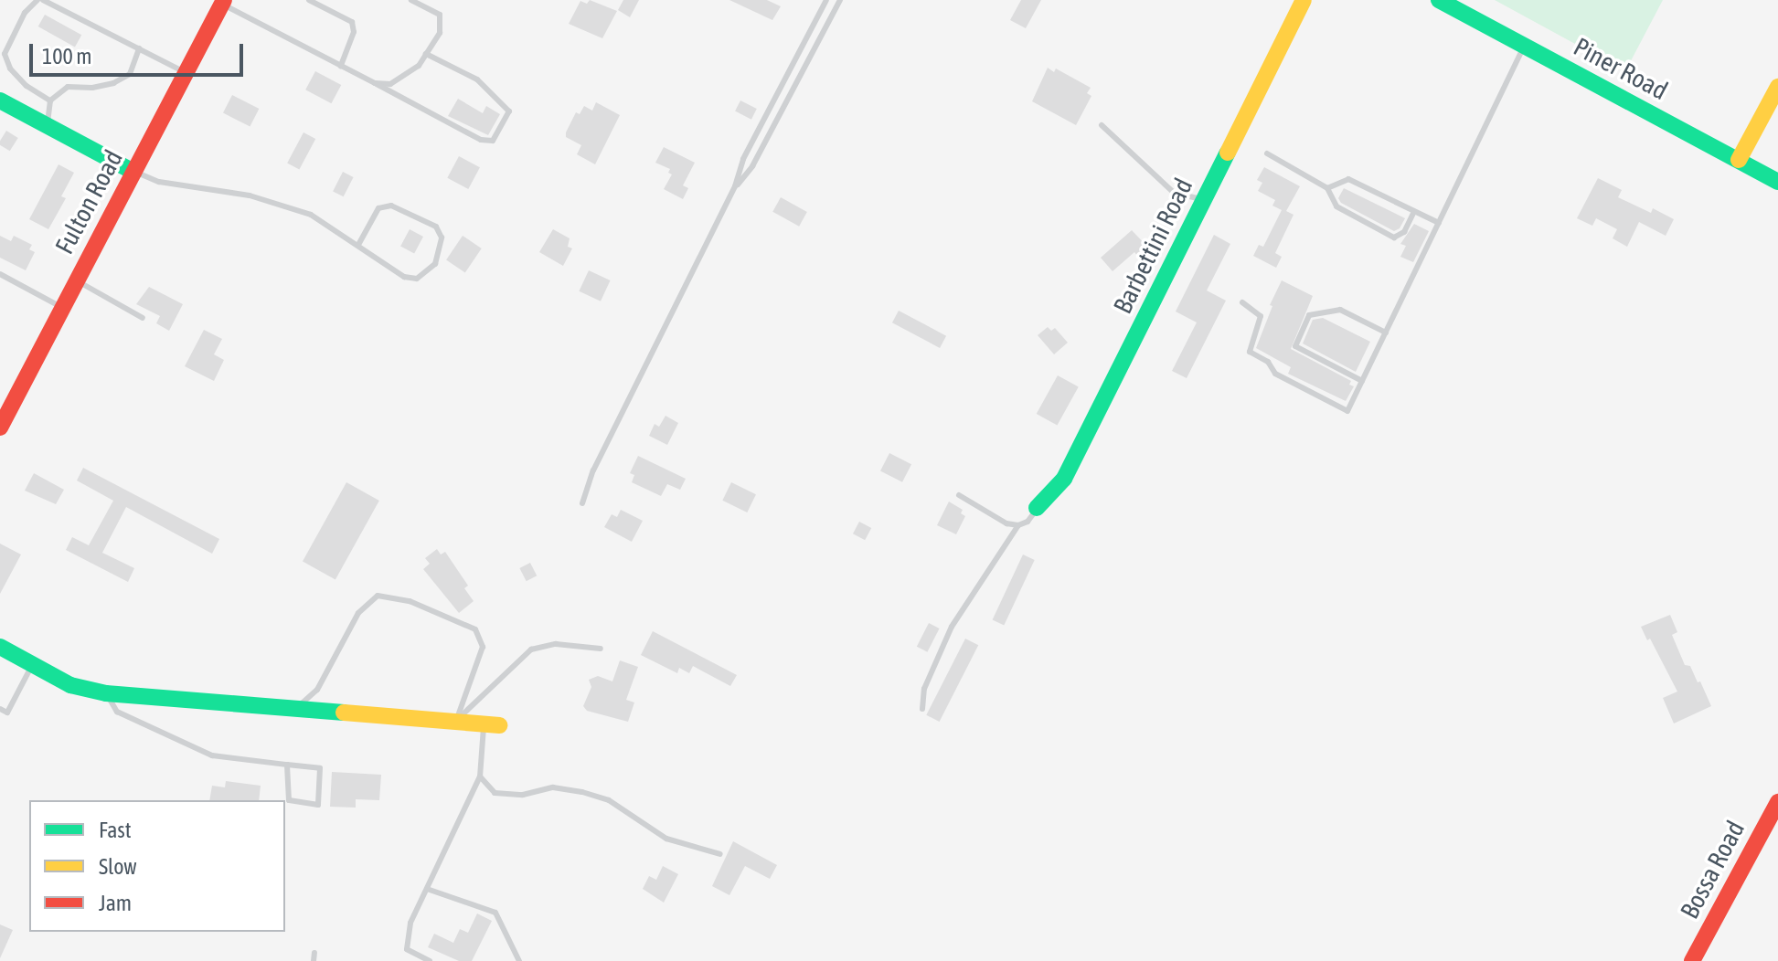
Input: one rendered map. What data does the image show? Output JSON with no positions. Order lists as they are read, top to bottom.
{
  "streets": {
    "street": [
      "Piner Road",
      "Fulton Road",
      "Barbettini Road",
      "Bossa Road"
    ]
  },
  "legend": ["Fast", "Slow", "Jam"],
  "scale_bar": "100 m"
}
